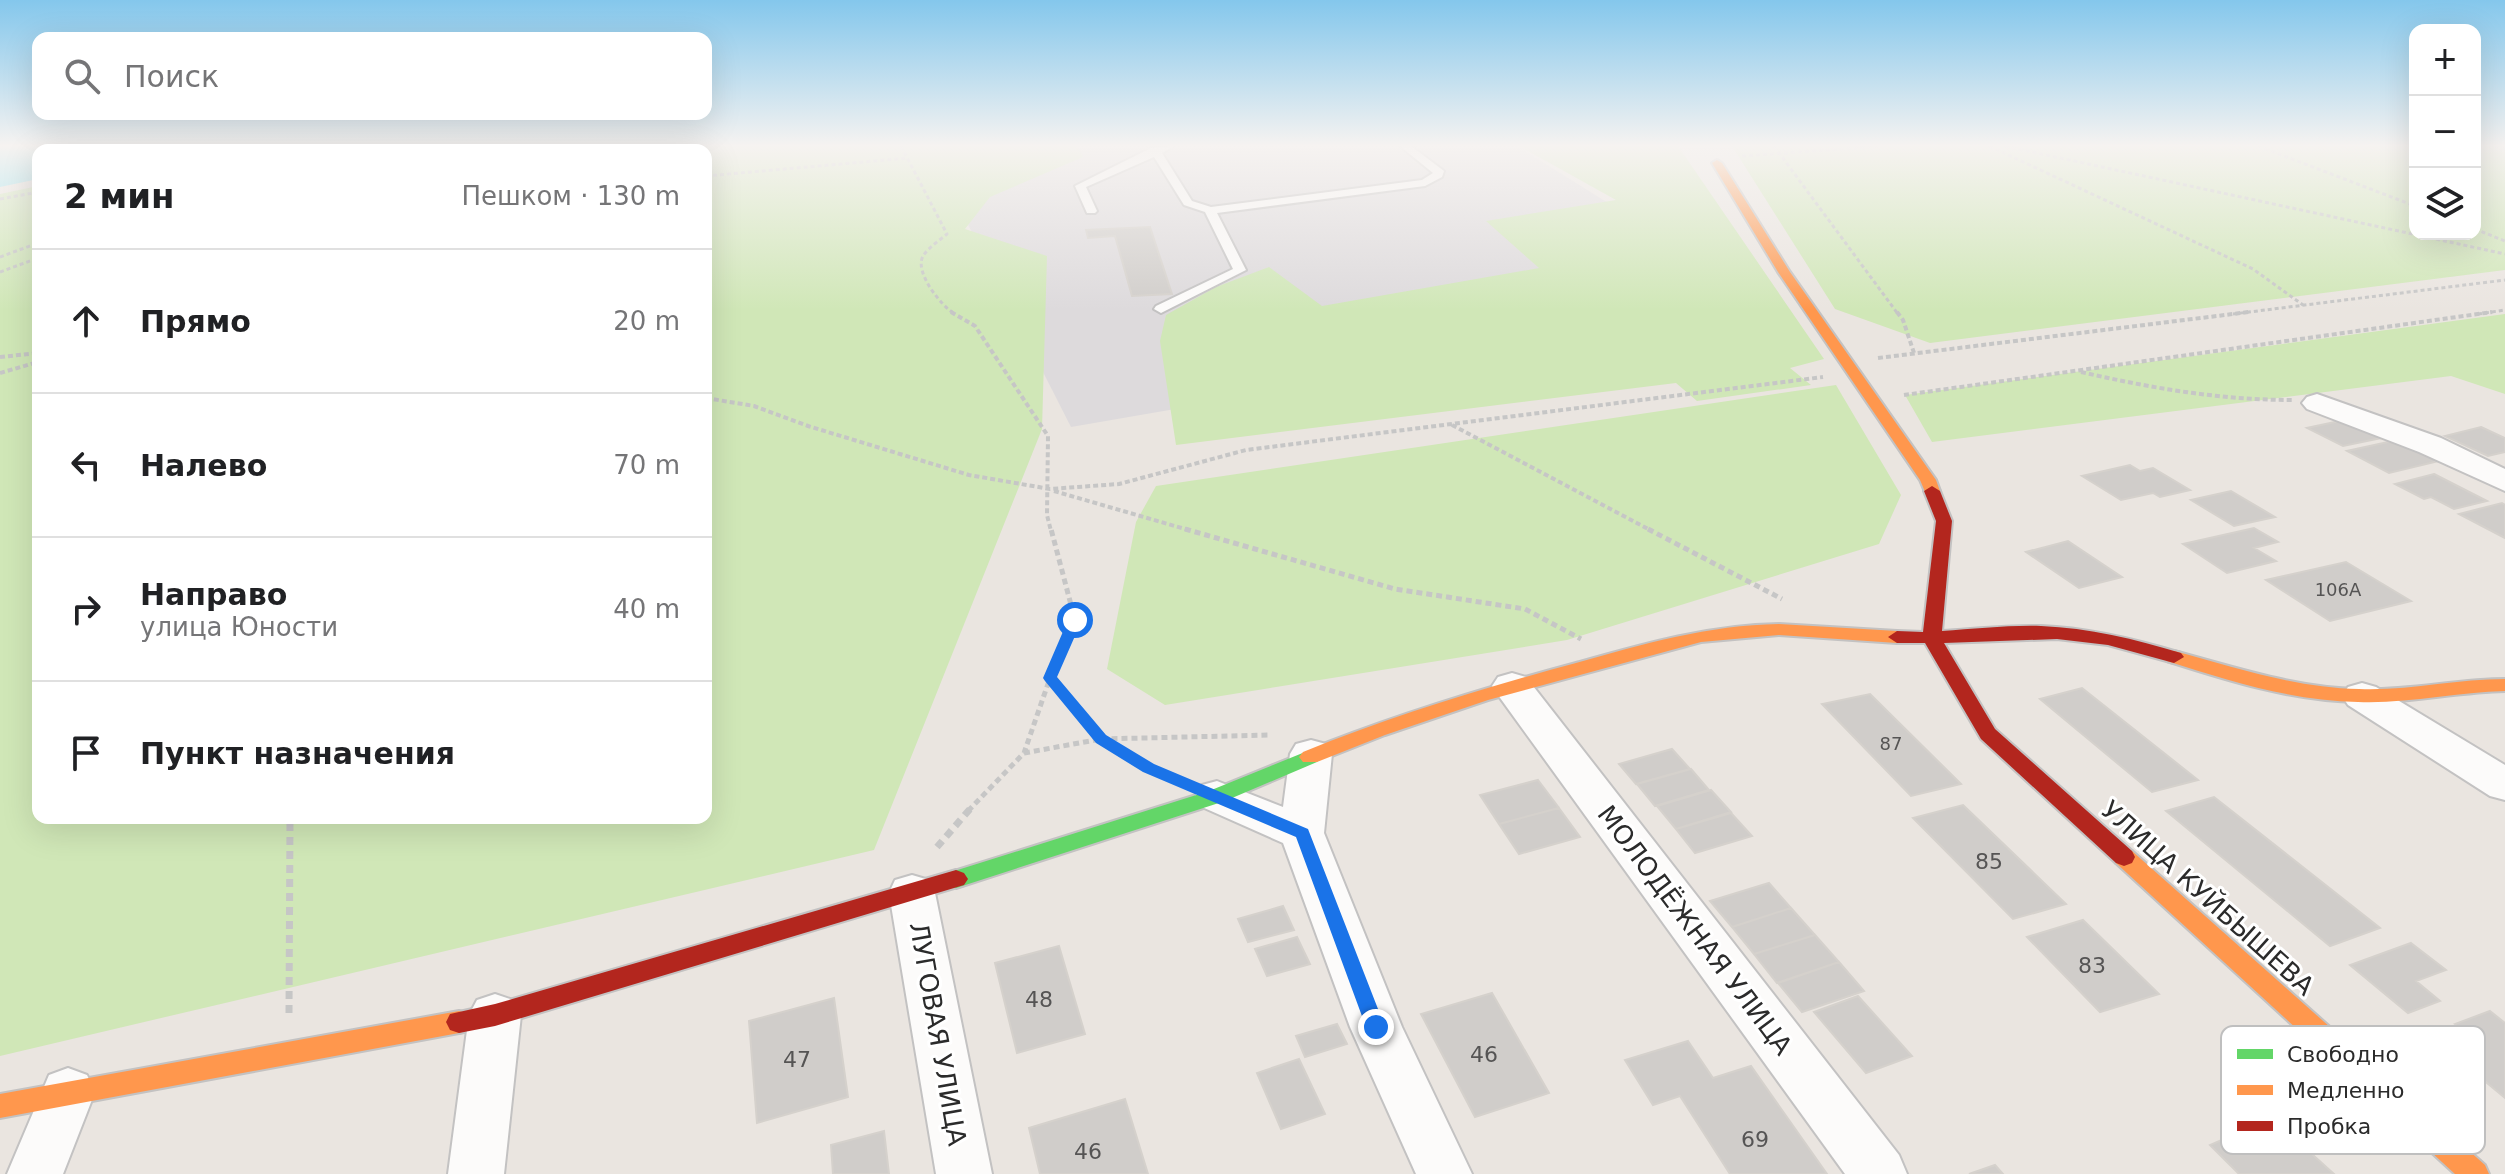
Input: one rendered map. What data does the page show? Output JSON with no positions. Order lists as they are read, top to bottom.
{
  "streets": {
    "street": ["УЛИЦА КУЙБЫШЕВА", "МОЛОДЁЖНАЯ УЛИЦА", "ЛУГОВАЯ УЛИЦА"]
  },
  "house_numbers": [
    "106А",
    "87",
    "85",
    "83",
    "48",
    "46",
    "47",
    "69",
    "46"
  ],
  "legend": ["Свободно", "Медленно", "Пробка"],
  "page": {
    "map_buttons": ["+", "−"],
    "search": "Поиск",
    "heading": ["2 мин", "Пешком · 130 m"],
    "list": [
      ["Прямо", "20 m"],
      ["Налево", "70 m"],
      ["Направо", "улица Юности", "40 m"],
      "Пункт назначения"
    ]
  }
}
